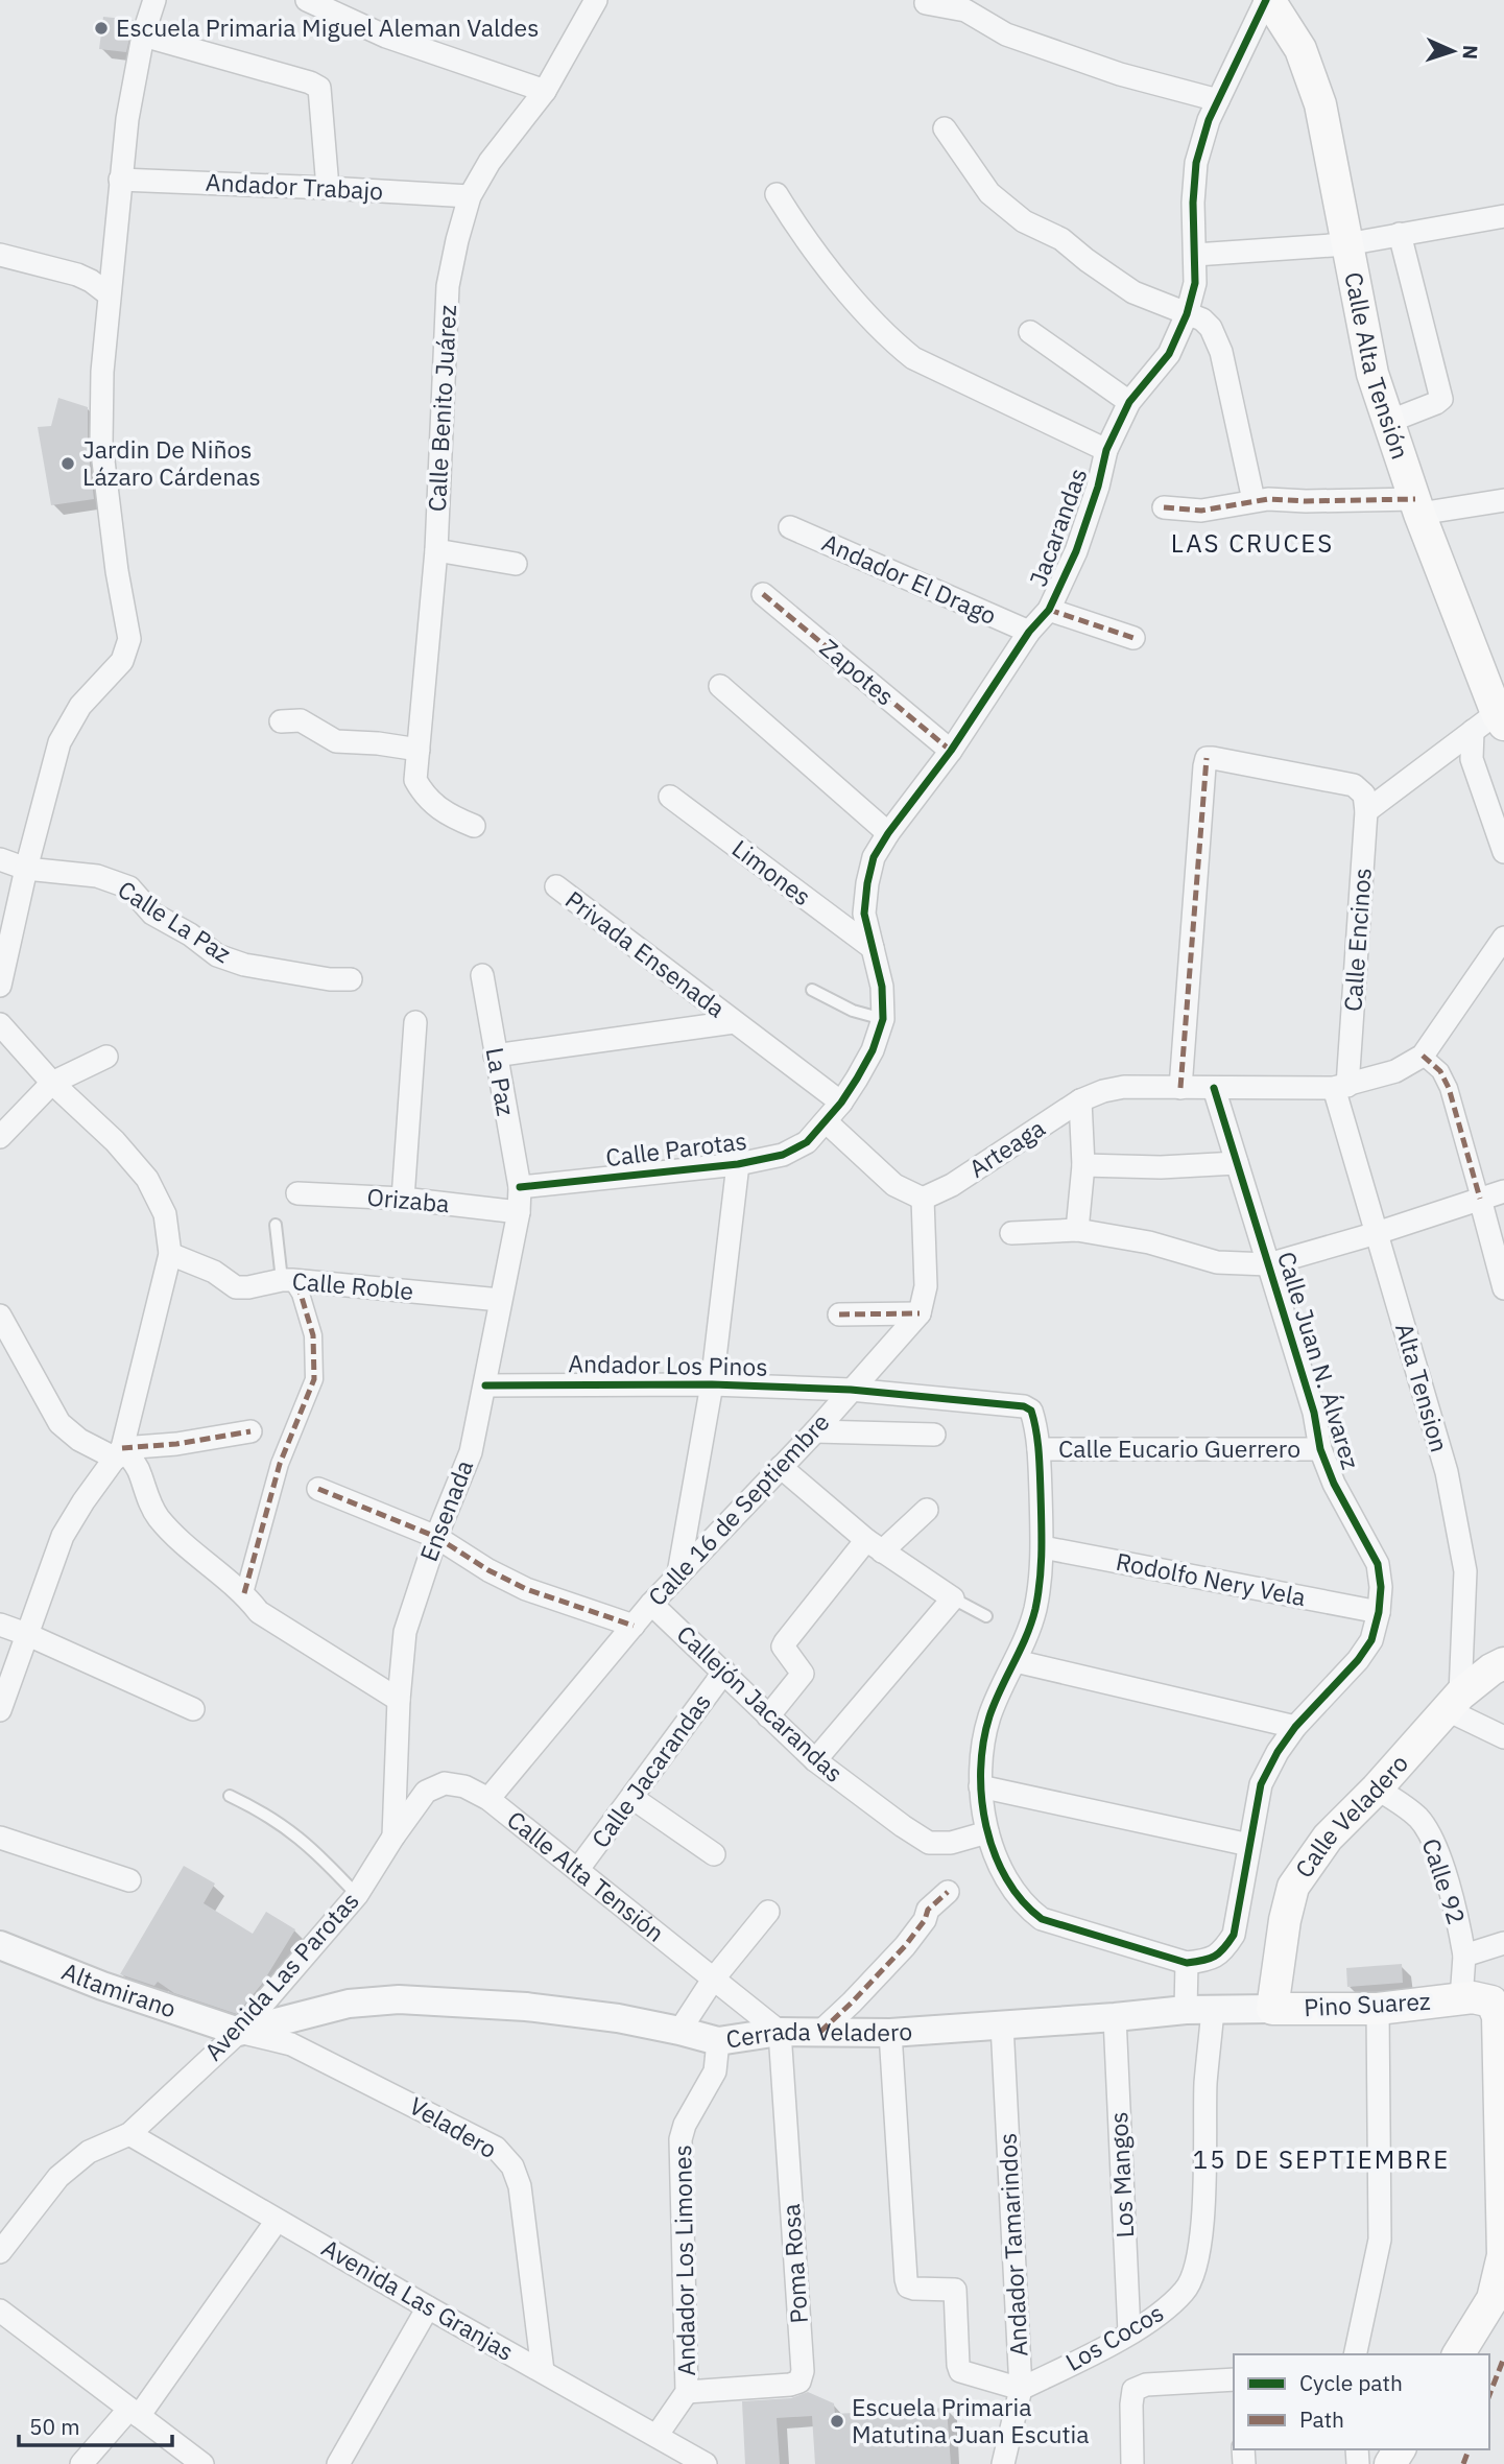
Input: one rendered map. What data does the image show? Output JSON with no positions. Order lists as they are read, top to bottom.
{
  "streets": {
    "main road": ["Calle Alta Tensión", "Calle Veladero", "Pino Suarez"],
    "street": [
      "Andador Trabajo",
      "Calle Benito Juárez",
      "Jacarandas",
      "Andador El Drago",
      "Zapotes",
      "Limones",
      "Calle La Paz",
      "Calle Encinos",
      "Privada Ensenada",
      "La Paz",
      "Arteaga",
      "Calle Parotas",
      "Orizaba",
      "Calle Roble",
      "Calle Juan N. Álvarez",
      "Andador Los Pinos",
      "Alta Tension",
      "Calle Eucario Guerrero",
      "Calle 16 de Septiembre",
      "Ensenada",
      "Rodolfo Nery Vela",
      "Callejón Jacarandas",
      "Calle Jacarandas",
      "Calle 92",
      "Avenida Las Parotas",
      "Altamirano",
      "Cerrada Veladero",
      "Veladero",
      "Los Mangos",
      "Andador Tamarindos",
      "Andador Los Limones",
      "Poma Rosa",
      "Avenida Las Granjas",
      "Los Cocos"
    ]
  },
  "crossings": [
    ["Andador Trabajo", "Calle Benito Juárez"],
    ["Calle Alta Tensión", "Jacarandas"],
    ["Calle Alta Tensión", "Calle 16 de Septiembre"],
    ["Calle Alta Tensión", "Ensenada"],
    ["Calle Alta Tensión", "Calle Jacarandas"],
    ["Calle Alta Tensión", "Avenida Las Parotas"],
    ["Calle Alta Tensión", "Cerrada Veladero"],
    ["Calle Alta Tensión", "Poma Rosa"],
    ["Jacarandas", "Andador El Drago"],
    ["Jacarandas", "Zapotes"],
    ["Jacarandas", "Limones"],
    ["Jacarandas", "Calle Parotas"],
    ["Calle Encinos", "Arteaga"],
    ["Calle Encinos", "Alta Tension"],
    ["La Paz", "Calle Parotas"],
    ["La Paz", "Ensenada"],
    ["Arteaga", "Calle Juan N. Álvarez"],
    ["Arteaga", "Alta Tension"],
    ["Calle Parotas", "Ensenada"],
    ["Orizaba", "Ensenada"],
    ["Calle Roble", "Ensenada"],
    ["Calle Juan N. Álvarez", "Andador Los Pinos"],
    ["Calle Juan N. Álvarez", "Calle Eucario Guerrero"],
    ["Calle Juan N. Álvarez", "Rodolfo Nery Vela"],
    ["Andador Los Pinos", "Calle Eucario Guerrero"],
    ["Andador Los Pinos", "Calle 16 de Septiembre"],
    ["Andador Los Pinos", "Ensenada"],
    ["Andador Los Pinos", "Rodolfo Nery Vela"],
    ["Andador Los Pinos", "Callejón Jacarandas"],
    ["Alta Tension", "Calle Veladero"],
    ["Calle 16 de Septiembre", "Callejón Jacarandas"],
    ["Ensenada", "Avenida Las Parotas"],
    ["Callejón Jacarandas", "Calle Jacarandas"],
    ["Calle Veladero", "Calle 92"],
    ["Calle Veladero", "Pino Suarez"],
    ["Calle Veladero", "Cerrada Veladero"],
    ["Calle 92", "Pino Suarez"],
    ["Avenida Las Parotas", "Altamirano"],
    ["Avenida Las Parotas", "Cerrada Veladero"],
    ["Avenida Las Parotas", "Veladero"],
    ["Avenida Las Parotas", "Avenida Las Granjas"],
    ["Altamirano", "Cerrada Veladero"],
    ["Altamirano", "Veladero"],
    ["Pino Suarez", "Cerrada Veladero"],
    ["Cerrada Veladero", "Veladero"],
    ["Cerrada Veladero", "Los Mangos"],
    ["Cerrada Veladero", "Andador Tamarindos"],
    ["Cerrada Veladero", "Andador Los Limones"],
    ["Cerrada Veladero", "Poma Rosa"],
    ["Cerrada Veladero", "Los Cocos"],
    ["Veladero", "Avenida Las Granjas"],
    ["Los Mangos", "Los Cocos"],
    ["Andador Tamarindos", "Los Cocos"],
    ["Andador Los Limones", "Poma Rosa"],
    ["Andador Los Limones", "Avenida Las Granjas"]
  ],
  "districts": ["LAS CRUCES", "15 DE SEPTIEMBRE"],
  "places": ["Escuela Primaria Miguel Aleman Valdes", "Jardin De Niños Lázaro Cárdenas", "Escuela Primaria Matutina Juan Escutia"],
  "legend": ["Cycle path", "Path"],
  "scale_bar": "50 m",
  "north": "right"
}
